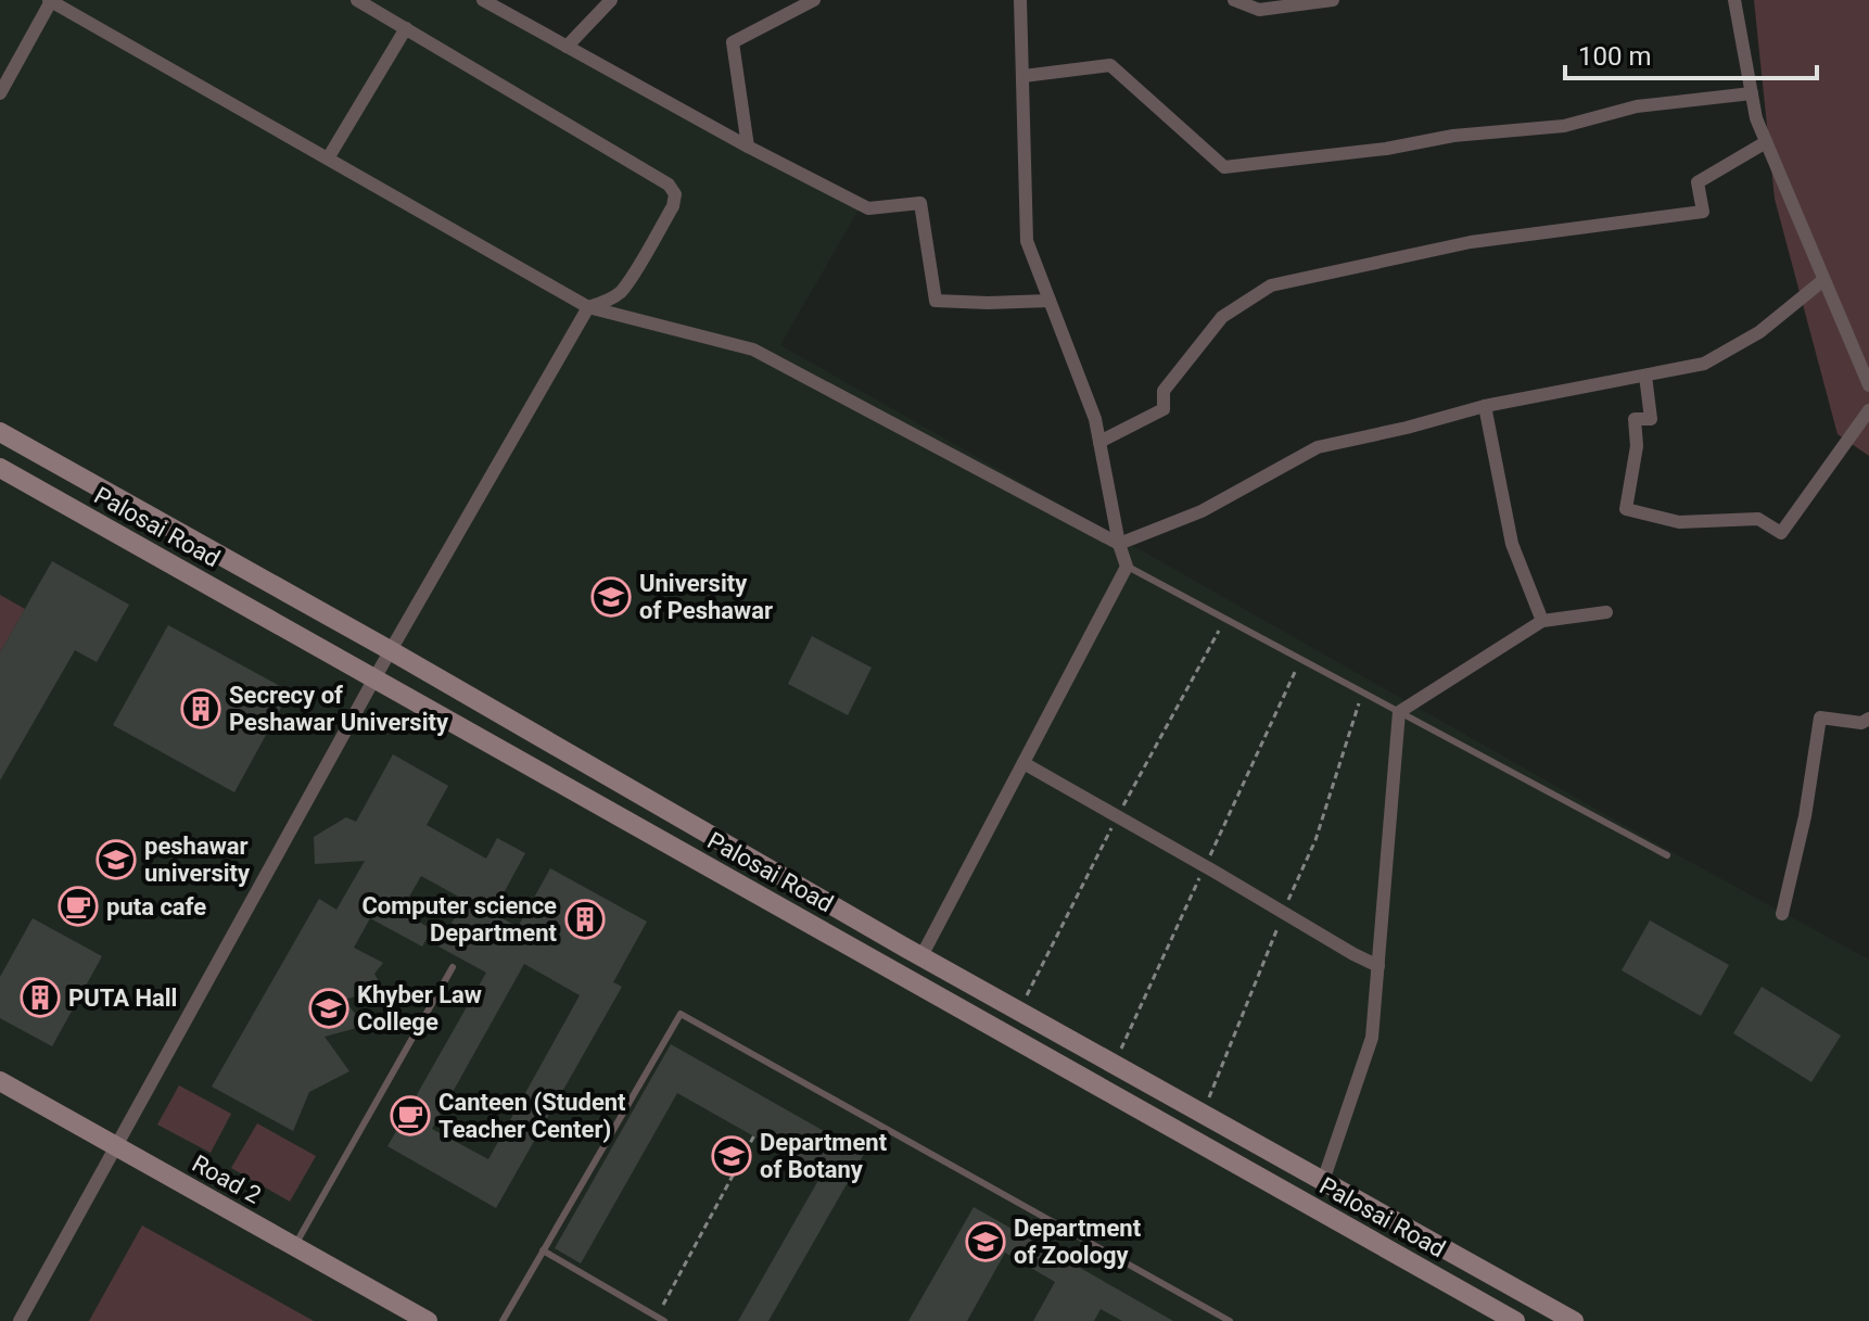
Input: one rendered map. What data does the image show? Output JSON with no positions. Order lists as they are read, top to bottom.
{
  "streets": {
    "street": ["Palosai Road", "Road 2"]
  },
  "places": {
    "school or university": [
      "University of Peshawar",
      "peshawar university",
      "Khyber Law College",
      "Department of Botany",
      "Department of Zoology"
    ],
    "building": ["Secrecy of Peshawar University", "Computer science Department", "PUTA Hall"],
    "cafe": ["puta cafe", "Canteen (Student Teacher Center)"]
  },
  "scale_bar": "100 m"
}
